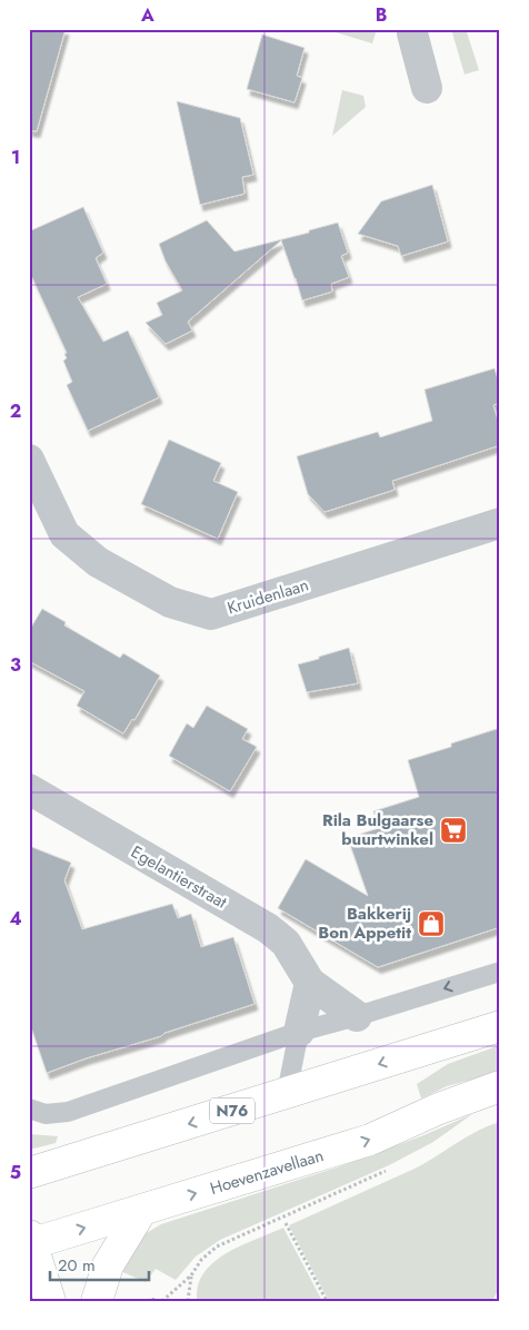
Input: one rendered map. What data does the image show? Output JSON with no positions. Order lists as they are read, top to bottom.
{
  "streets": {
    "main road": ["N76", "Hoevenzavellaan"],
    "street": ["Kruidenlaan", "Egelantierstraat"]
  },
  "places": {
    "supermarket": ["Rila Bulgaarse buurtwinkel"],
    "shop": ["Bakkerij Bon Appetit"]
  },
  "scale_bar": "20 m",
  "grid": {
    "columns": ["A", "B"],
    "rows": [
      "1",
      "2",
      "3",
      "4",
      "5"
    ]
  }
}
